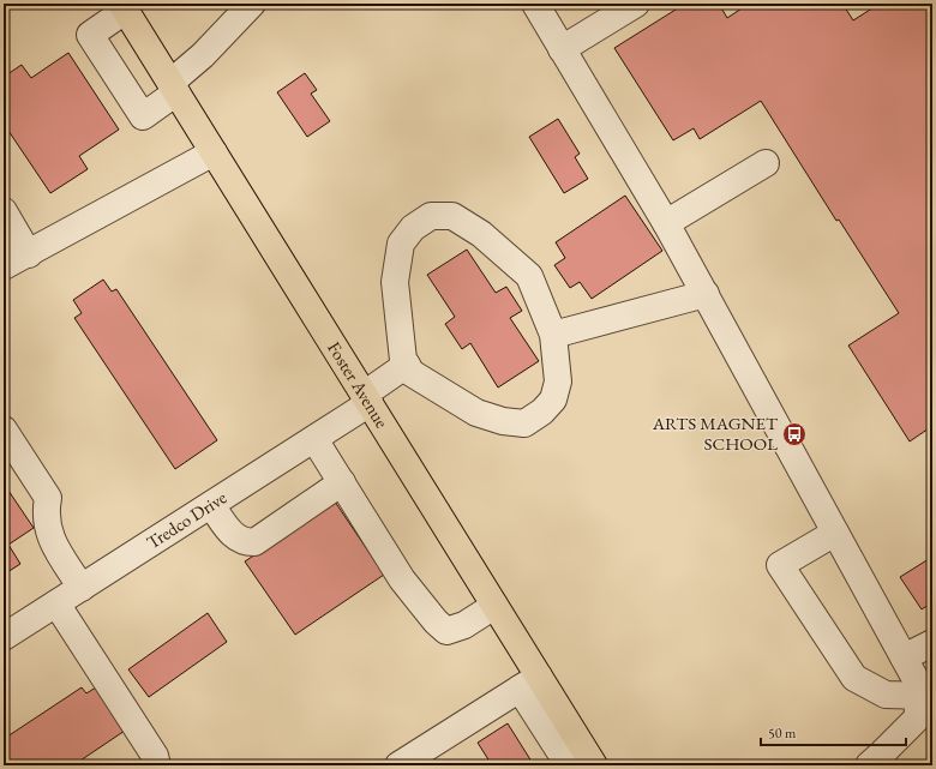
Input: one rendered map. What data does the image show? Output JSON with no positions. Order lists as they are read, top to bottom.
{
  "streets": {
    "main road": ["Foster Avenue"],
    "street": ["Tredco Drive"]
  },
  "crossings": [
    ["Foster Avenue", "Tredco Drive"]
  ],
  "places": {
    "bus stop": ["ARTS MAGNET SCHOOL"]
  },
  "scale_bar": "50 m"
}
